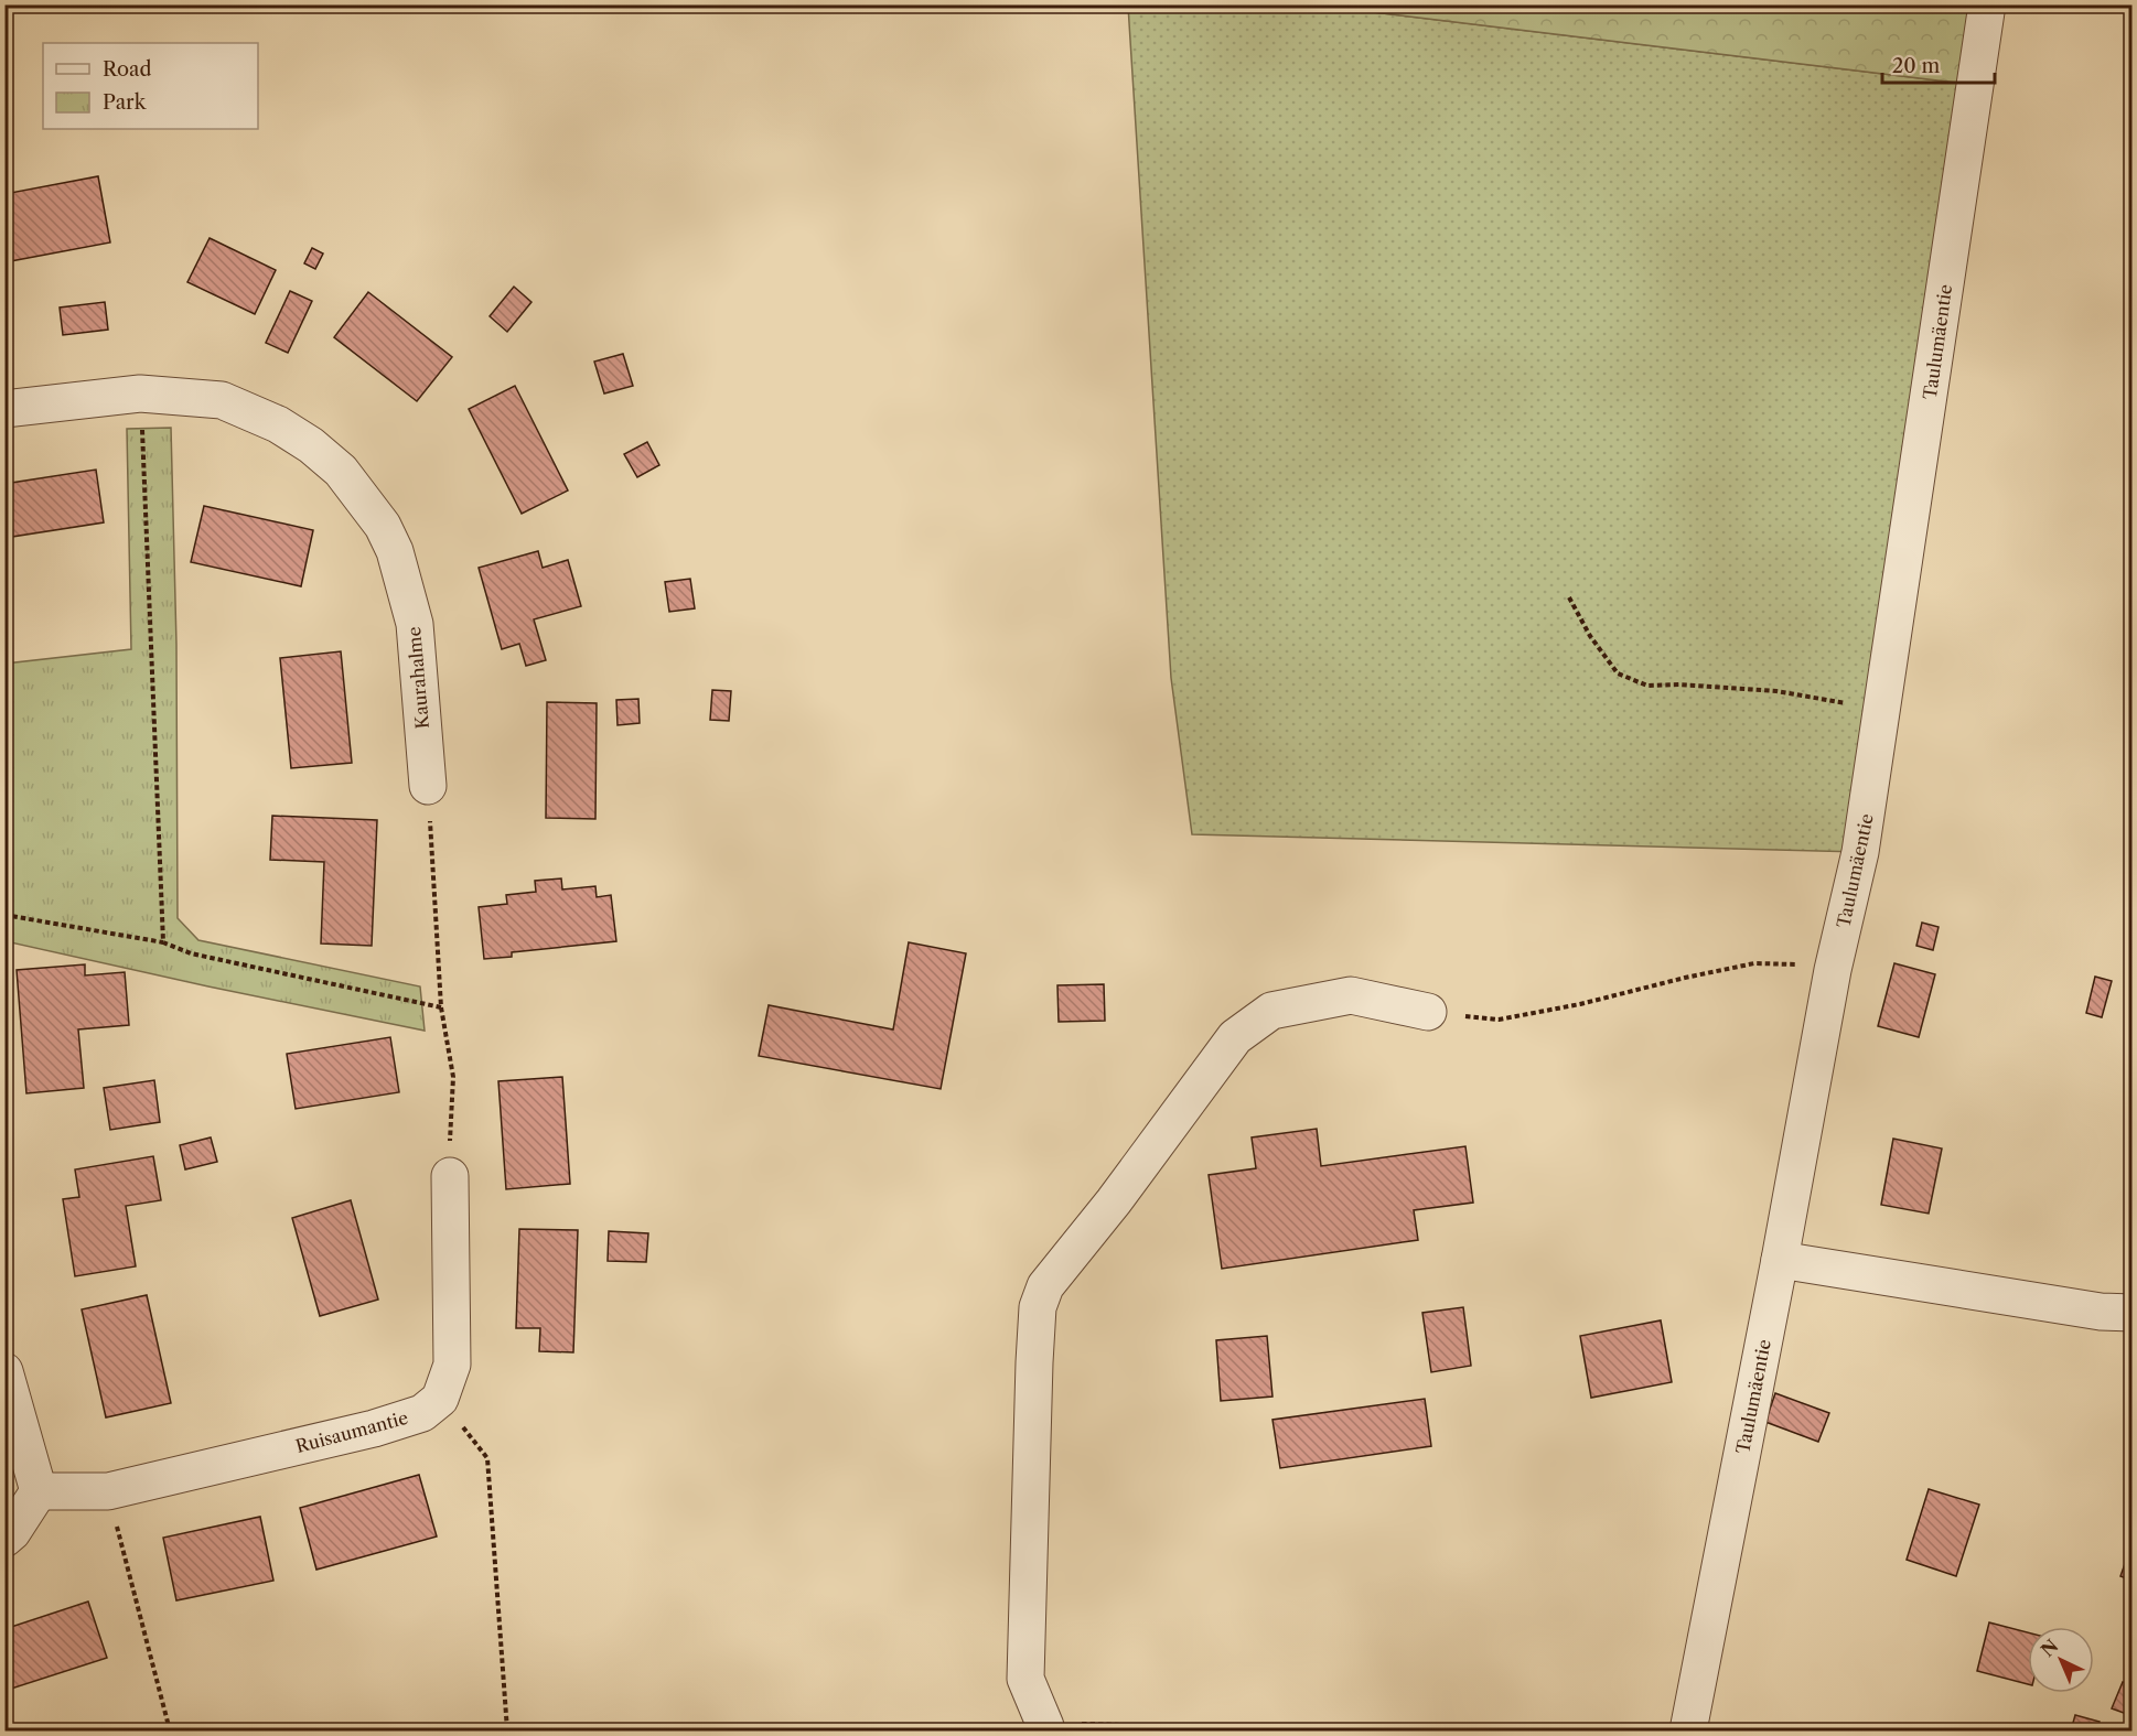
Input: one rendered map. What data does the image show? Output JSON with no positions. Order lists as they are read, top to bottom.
{
  "streets": {
    "street": ["Taulumäentie", "Kaurahalme", "Ruisaumantie"]
  },
  "legend": ["Road", "Park"],
  "scale_bar": "20 m",
  "north": "top left"
}
